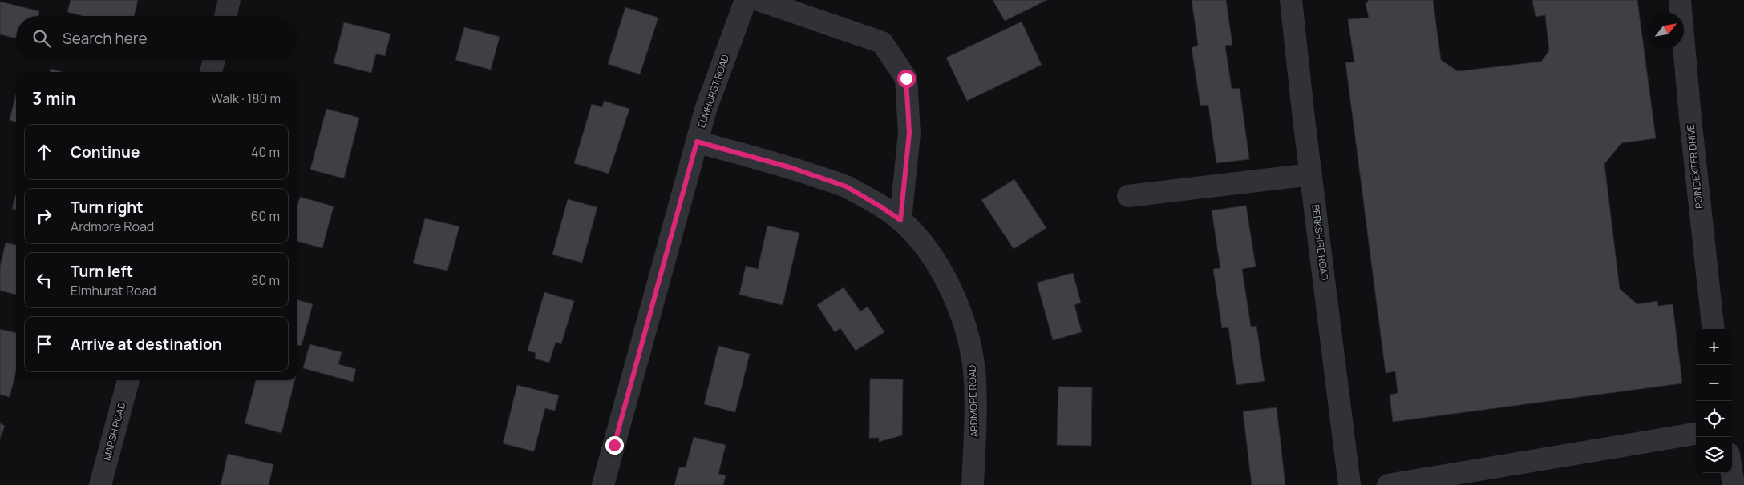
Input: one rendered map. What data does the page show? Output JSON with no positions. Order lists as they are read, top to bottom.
{
  "streets": {
    "street": [
      "ELMHURST ROAD",
      "POINDEXTER DRIVE",
      "BERKSHIRE ROAD",
      "ARDMORE ROAD",
      "MARSH ROAD"
    ]
  },
  "crossings": [
    ["ELMHURST ROAD", "ARDMORE ROAD"]
  ],
  "north": "top right",
  "page": {
    "search": "Search here",
    "heading": ["3 min", "Walk · 180 m"],
    "list": [
      ["Continue", "40 m"],
      ["Turn right", "Ardmore Road", "60 m"],
      ["Turn left", "Elmhurst Road", "80 m"],
      "Arrive at destination"
    ],
    "map_buttons": ["+", "−"]
  }
}
